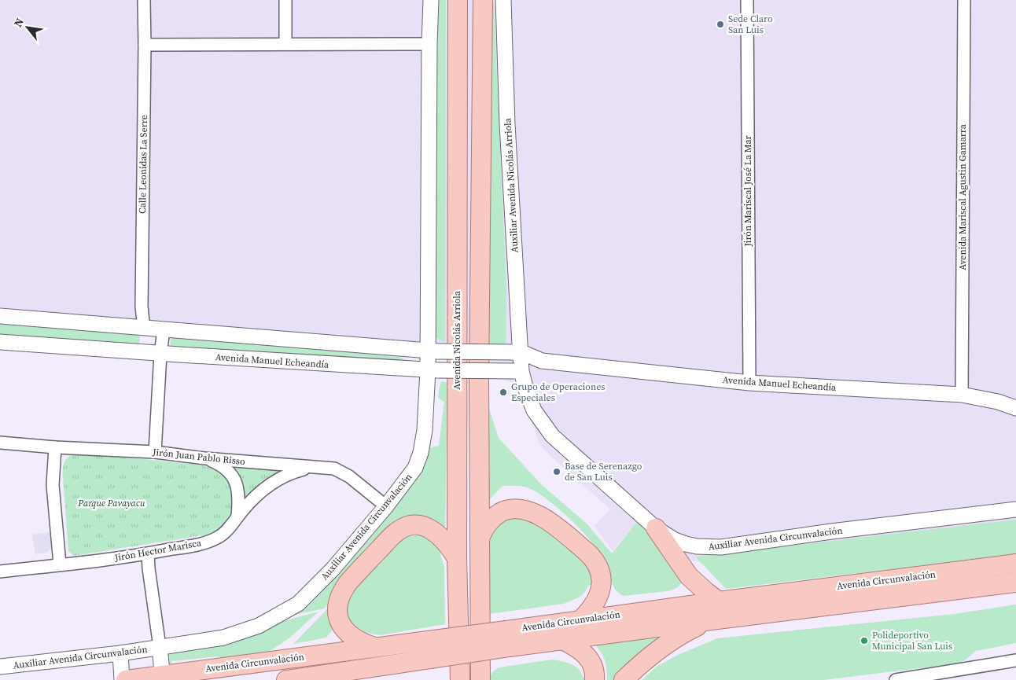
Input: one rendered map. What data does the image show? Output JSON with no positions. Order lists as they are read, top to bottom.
{
  "streets": {
    "main road": ["Avenida Nicolás Arriola", "Avenida Circunvalación"],
    "street": [
      "Calle Leonidas La Serre",
      "Auxiliar Avenida Nicolás Arriola",
      "Jirón Mariscal José La Mar",
      "Avenida Mariscal Agustin Gamarra",
      "Avenida Manuel Echeandía",
      "Jirón Juan Pablo Risso",
      "Auxiliar Avenida Circunvalación",
      "Jirón Hector Marisca"
    ]
  },
  "crossings": [
    ["Calle Leonidas La Serre", "Avenida Manuel Echeandía"],
    ["Auxiliar Avenida Nicolás Arriola", "Avenida Manuel Echeandía"],
    ["Auxiliar Avenida Nicolás Arriola", "Auxiliar Avenida Circunvalación"],
    ["Jirón Mariscal José La Mar", "Avenida Manuel Echeandía"],
    ["Avenida Mariscal Agustin Gamarra", "Avenida Manuel Echeandía"],
    ["Avenida Manuel Echeandía", "Auxiliar Avenida Circunvalación"],
    ["Jirón Juan Pablo Risso", "Auxiliar Avenida Circunvalación"],
    ["Jirón Juan Pablo Risso", "Jirón Hector Marisca"]
  ],
  "parks": ["Parque Pavayacu"],
  "places": [
    "Sede Claro San Luis",
    "Grupo de Operaciones Especiales",
    "Base de Serenazgo de San Luis",
    "Polideportivo Municipal San Luis"
  ],
  "north": "top left"
}
